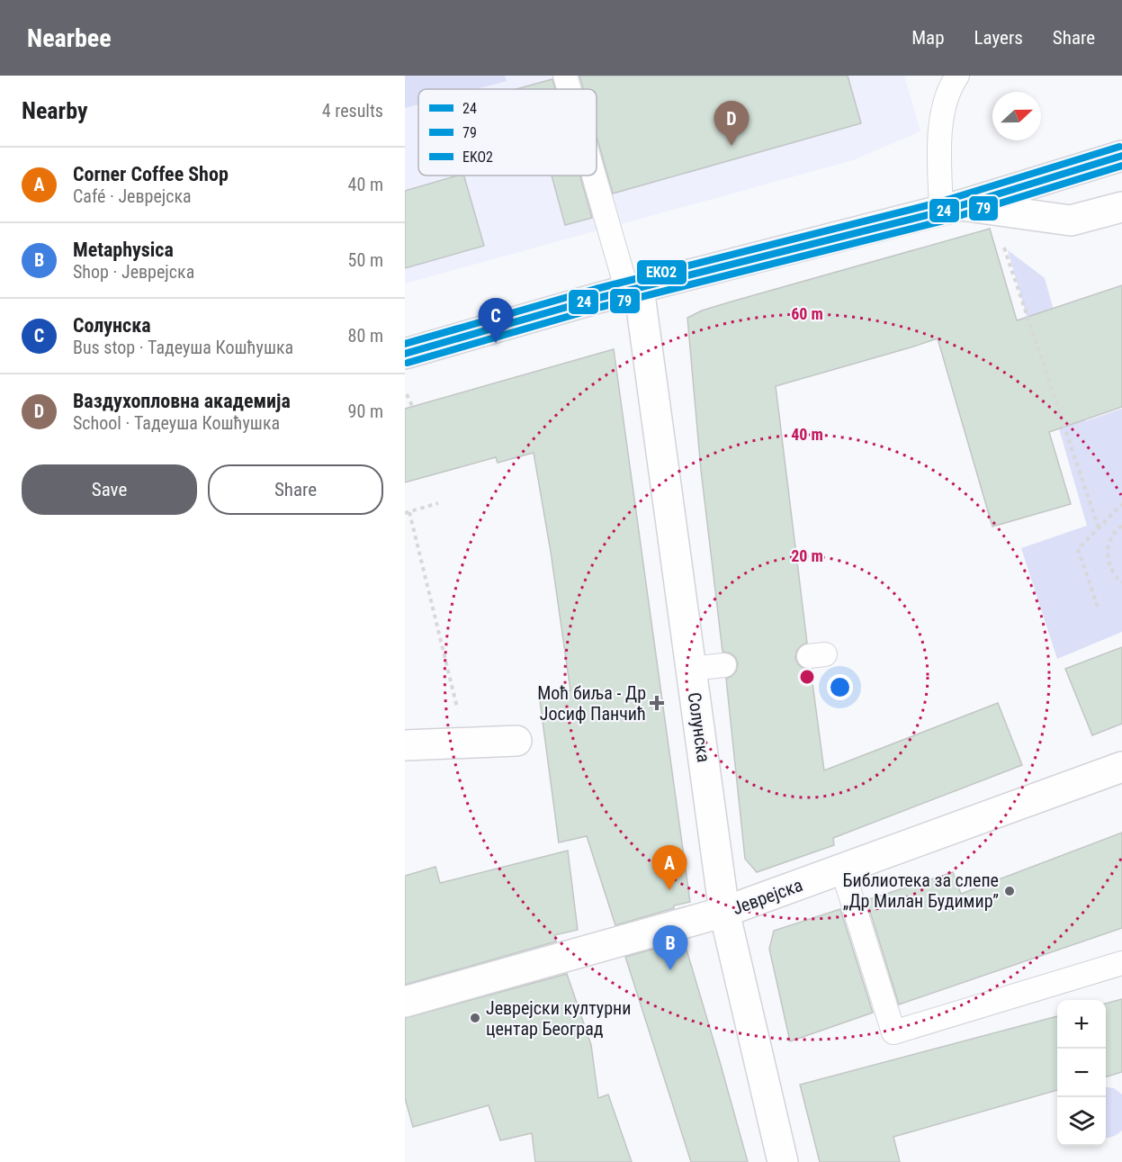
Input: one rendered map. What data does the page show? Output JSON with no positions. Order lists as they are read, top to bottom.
{
  "streets": {
    "street": ["Солунска", "Јеврејска"]
  },
  "crossings": [
    ["Солунска", "Јеврејска"]
  ],
  "places": {
    "health": ["Моћ биља - Др Јосиф Панчић"],
    "other": ["Библиотека за слепе „Др Милан Будимир”", "Јеврејски културни центар Београд"]
  },
  "lines": ["transit line EKO2", "transit line 24", "transit line 79"],
  "legend": ["24", "79", "EKO2"],
  "north": "right",
  "page": {
    "header": "Nearbee",
    "nav": ["Map", "Layers", "Share"],
    "heading": ["Nearby", "4 results"],
    "pins": [
      "D",
      "C",
      "A",
      "B"
    ],
    "list": [
      {
        "mark": "A",
        "name": "Corner Coffee Shop",
        "note": "Café · Јеврејска",
        "value": "40 m"
      },
      {
        "mark": "B",
        "name": "Metaphysica",
        "note": "Shop · Јеврејска",
        "value": "50 m"
      },
      {
        "mark": "C",
        "name": "Солунска",
        "note": "Bus stop · Тадеуша Кошћушка",
        "value": "80 m"
      },
      {
        "mark": "D",
        "name": "Ваздухопловна академија",
        "note": "School · Тадеуша Кошћушка",
        "value": "90 m"
      }
    ],
    "buttons": ["Save", "Share"],
    "map_buttons": ["+", "−"]
  },
  "rings": ["60 m", "40 m", "20 m"]
}
